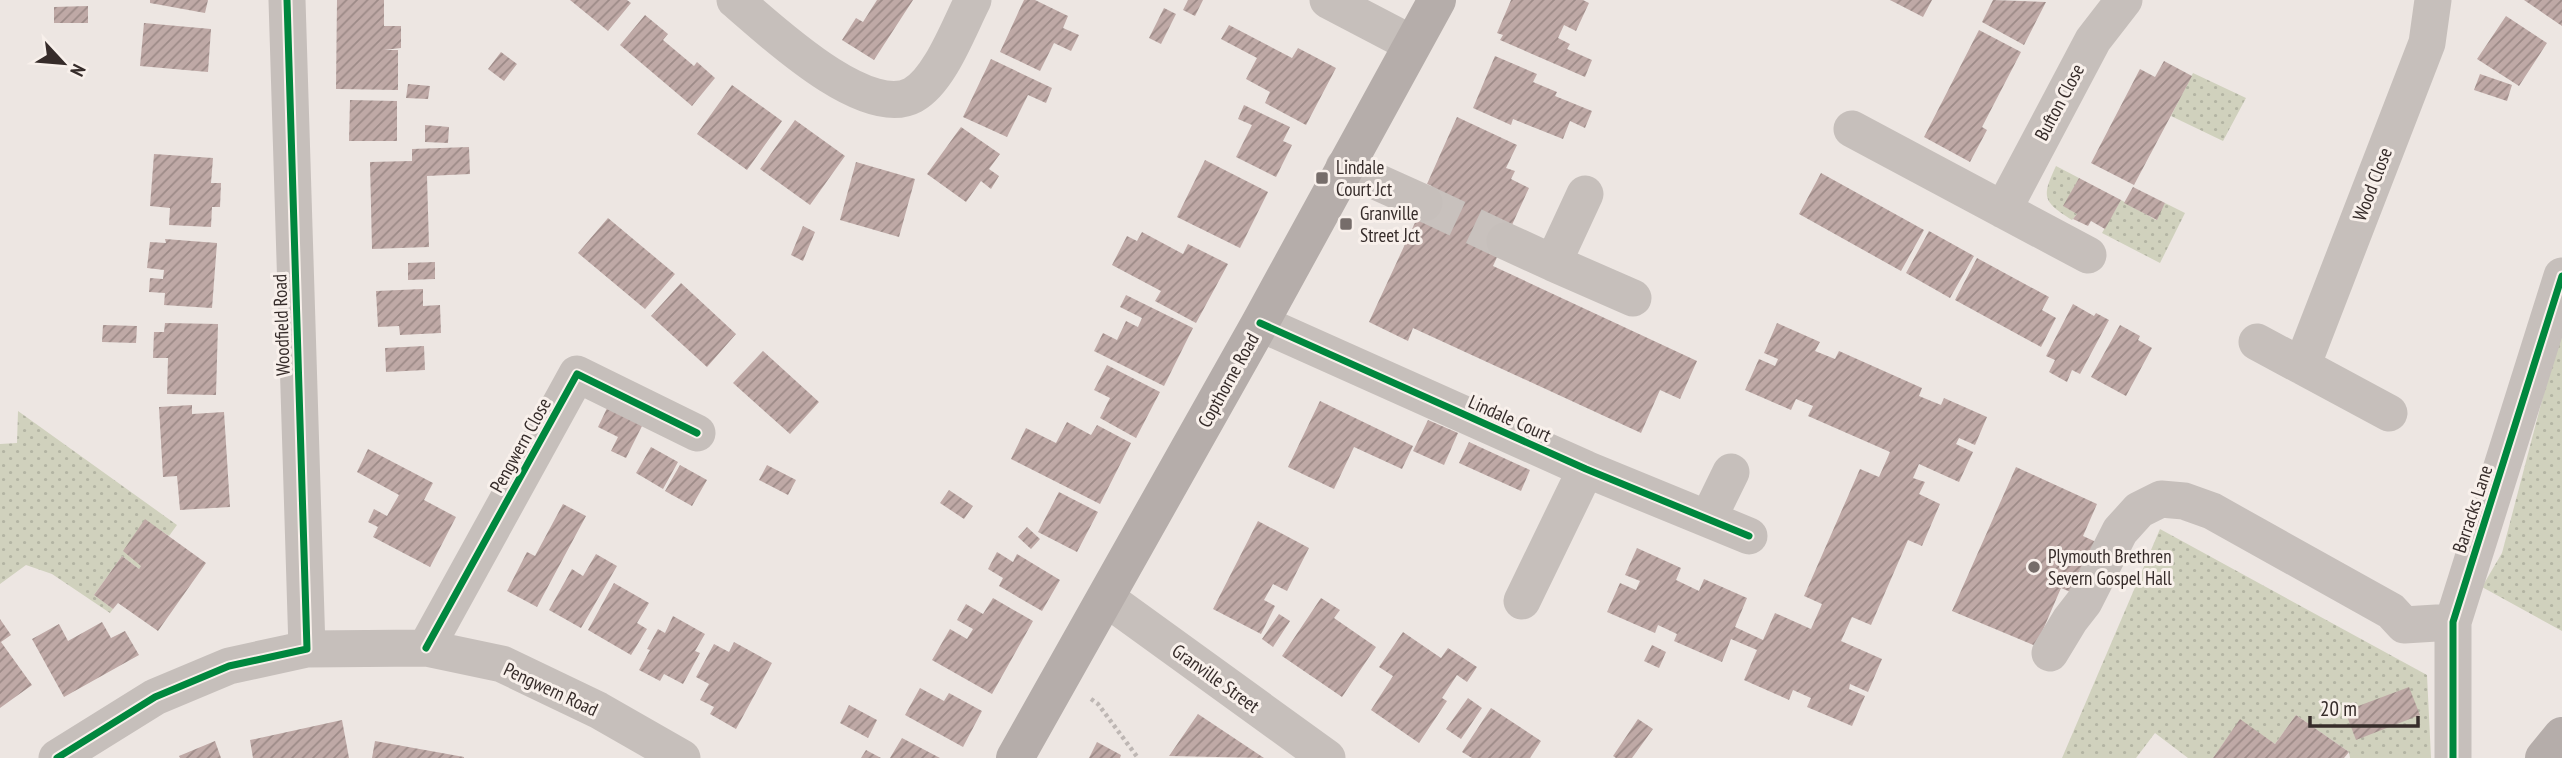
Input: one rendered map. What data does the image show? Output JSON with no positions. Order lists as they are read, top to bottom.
{
  "streets": {
    "main road": ["Copthorne Road"],
    "street": [
      "Bufton Close",
      "Wood Close",
      "Woodfield Road",
      "Lindale Court",
      "Pengwern Close",
      "Barracks Lane",
      "Granville Street",
      "Pengwern Road"
    ]
  },
  "crossings": [
    ["Woodfield Road", "Pengwern Road"],
    ["Copthorne Road", "Lindale Court"],
    ["Copthorne Road", "Granville Street"],
    ["Pengwern Close", "Pengwern Road"]
  ],
  "places": {
    "transit": ["Lindale Court Jct", "Granville Street Jct"],
    "other": ["Plymouth Brethren Severn Gospel Hall"]
  },
  "scale_bar": "20 m",
  "north": "bottom right"
}
